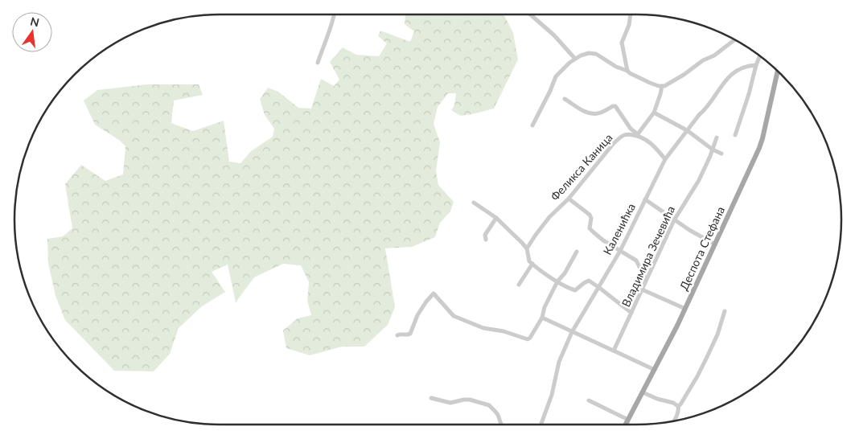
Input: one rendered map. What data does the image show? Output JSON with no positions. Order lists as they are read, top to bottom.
{
  "streets": {
    "main road": ["Деспота Стефана"],
    "street": ["Феликса Каница", "Каленићка", "Владимира Зечевића"]
  },
  "north": "top"
}
